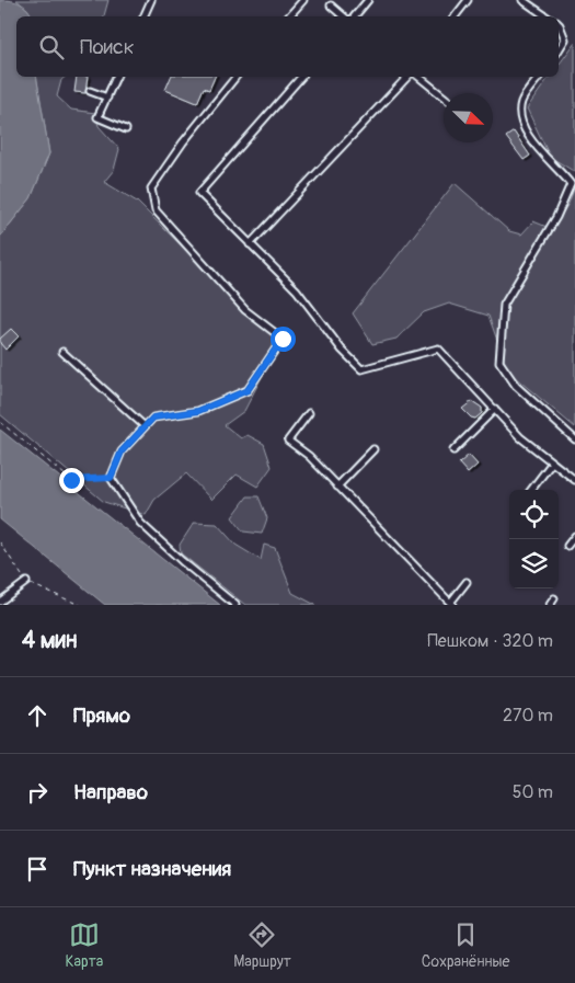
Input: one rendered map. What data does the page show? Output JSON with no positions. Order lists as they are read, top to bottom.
{
  "north": "bottom right",
  "page": {
    "search": "Поиск",
    "heading": ["4 мин", "Пешком · 320 m"],
    "list": [
      ["Прямо", "270 m"],
      ["Направо", "50 m"],
      "Пункт назначения"
    ],
    "nav": ["Карта", "Маршрут", "Сохранённые"]
  }
}
